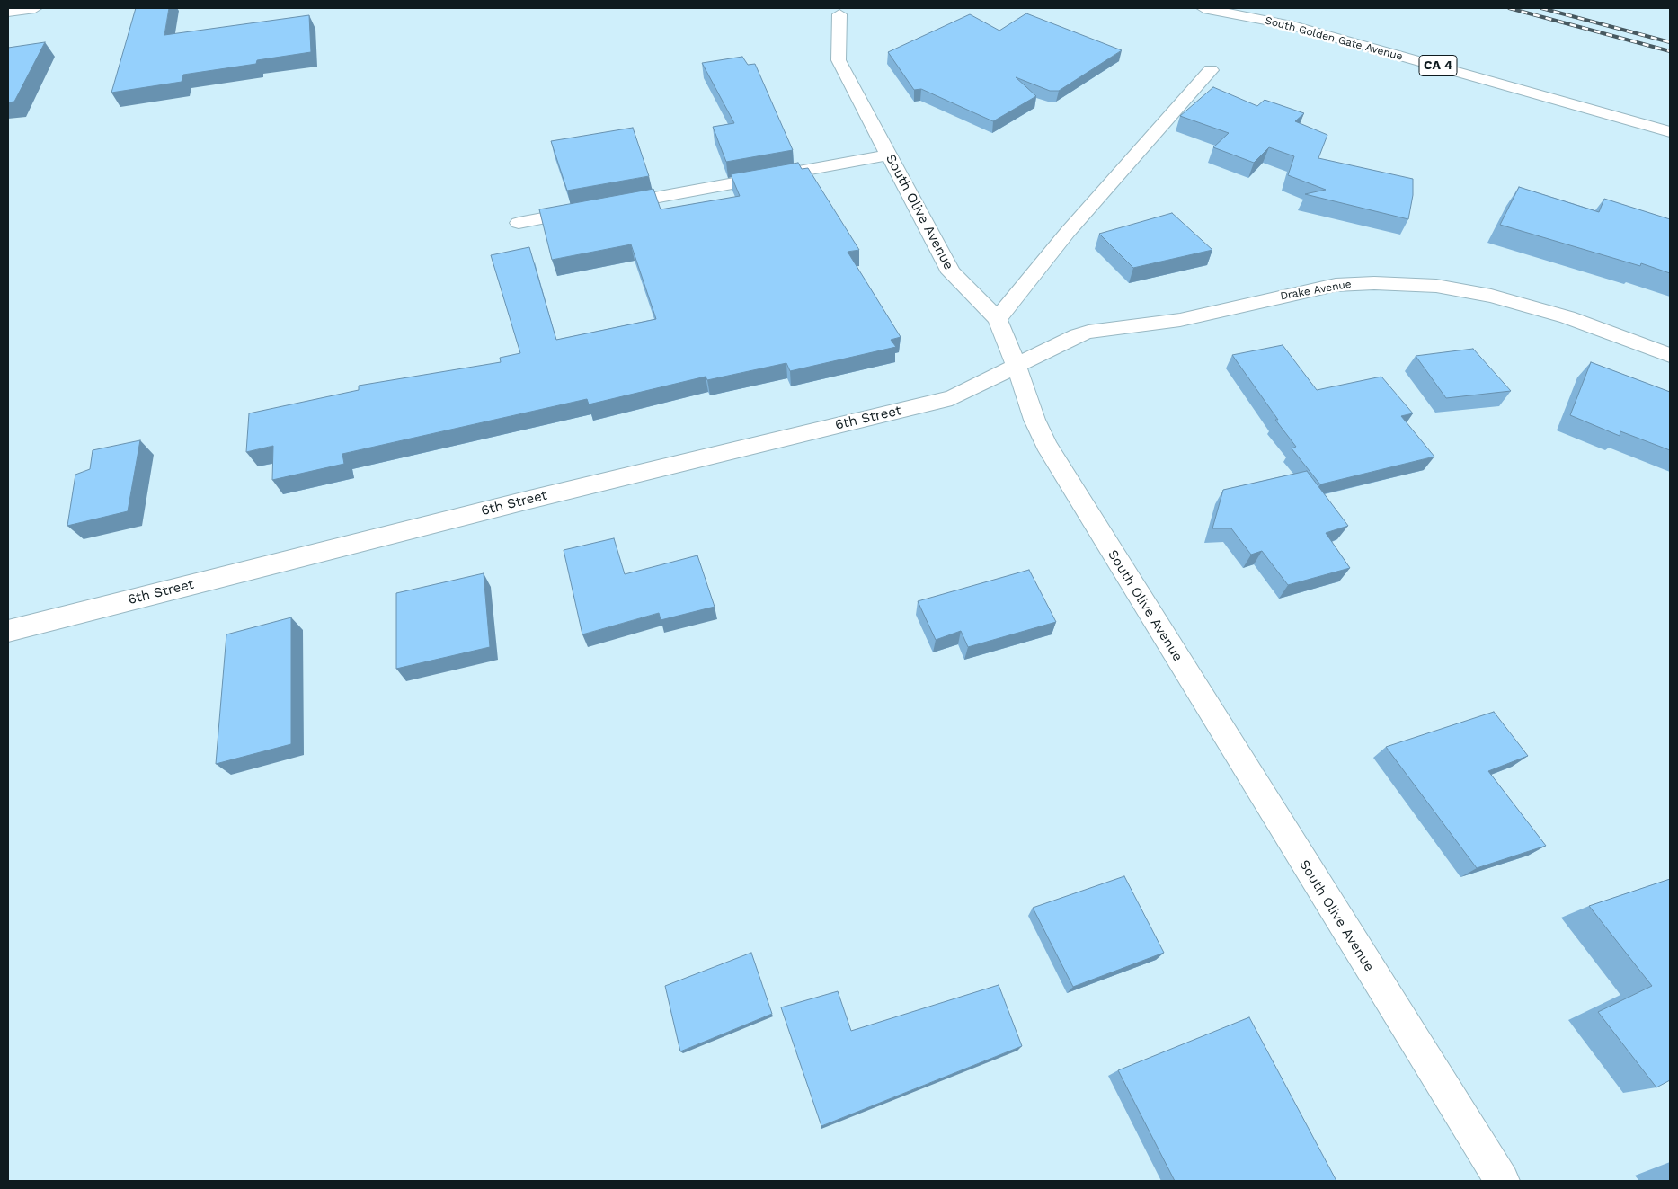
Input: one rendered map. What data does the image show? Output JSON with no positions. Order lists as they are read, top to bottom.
{
  "streets": {
    "street": [
      "South Golden Gate Avenue",
      "CA 4",
      "South Olive Avenue",
      "Drake Avenue",
      "6th Street"
    ]
  },
  "crossings": [
    ["South Olive Avenue", "Drake Avenue"],
    ["South Olive Avenue", "6th Street"],
    ["Drake Avenue", "6th Street"]
  ]
}
